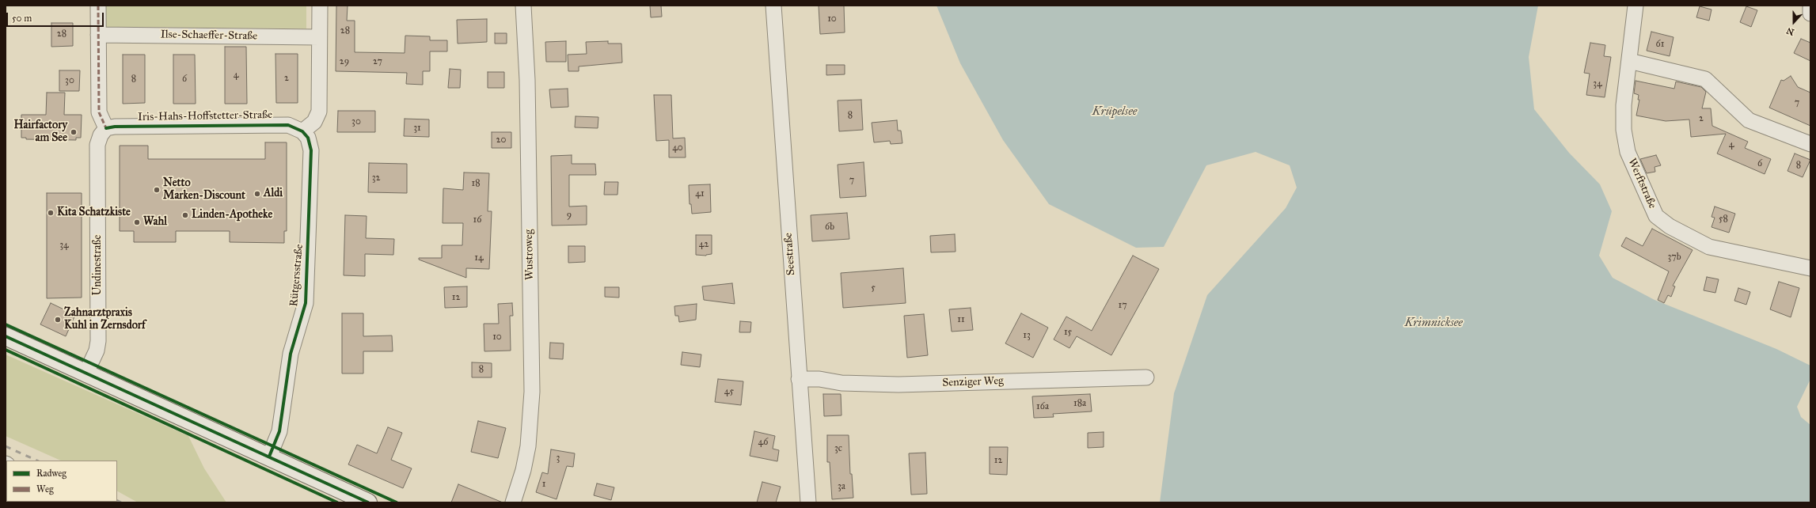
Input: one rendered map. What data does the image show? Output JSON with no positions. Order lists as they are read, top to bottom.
{
  "streets": {
    "street": [
      "Ilse-Schaeffer-Straße",
      "Iris-Hahs-Hoffstetter-Straße",
      "Werftstraße",
      "Seestraße",
      "Wustroweg",
      "Undinestraße",
      "Rütgersstraße",
      "Senziger Weg"
    ]
  },
  "crossings": [
    ["Iris-Hahs-Hoffstetter-Straße", "Undinestraße"],
    ["Iris-Hahs-Hoffstetter-Straße", "Rütgersstraße"],
    ["Seestraße", "Senziger Weg"]
  ],
  "water": ["Krüpelsee", "Krimnicksee"],
  "places": [
    "Hairfactory am See",
    "Netto Marken-Discount",
    "Aldi",
    "Kita Schatzkiste",
    "Linden-Apotheke",
    "Wahl",
    "Zahnarztpraxis Kuhl in Zernsdorf"
  ],
  "house_numbers": [
    "10",
    "28",
    "28",
    "61",
    "29",
    "27",
    "4",
    "2",
    "8",
    "6",
    "30",
    "34",
    "7",
    "8",
    "2",
    "30",
    "31",
    "20",
    "4",
    "40",
    "6",
    "8",
    "32",
    "7",
    "18",
    "41",
    "9",
    "58",
    "16",
    "6b",
    "42",
    "34",
    "37b",
    "14",
    "5",
    "12",
    "17",
    "11",
    "15",
    "13",
    "10",
    "8",
    "45",
    "18a",
    "16a",
    "46",
    "3c",
    "3",
    "12",
    "1",
    "3a"
  ],
  "legend": ["Radweg", "Weg"],
  "scale_bar": "50 m",
  "north": "bottom"
}
